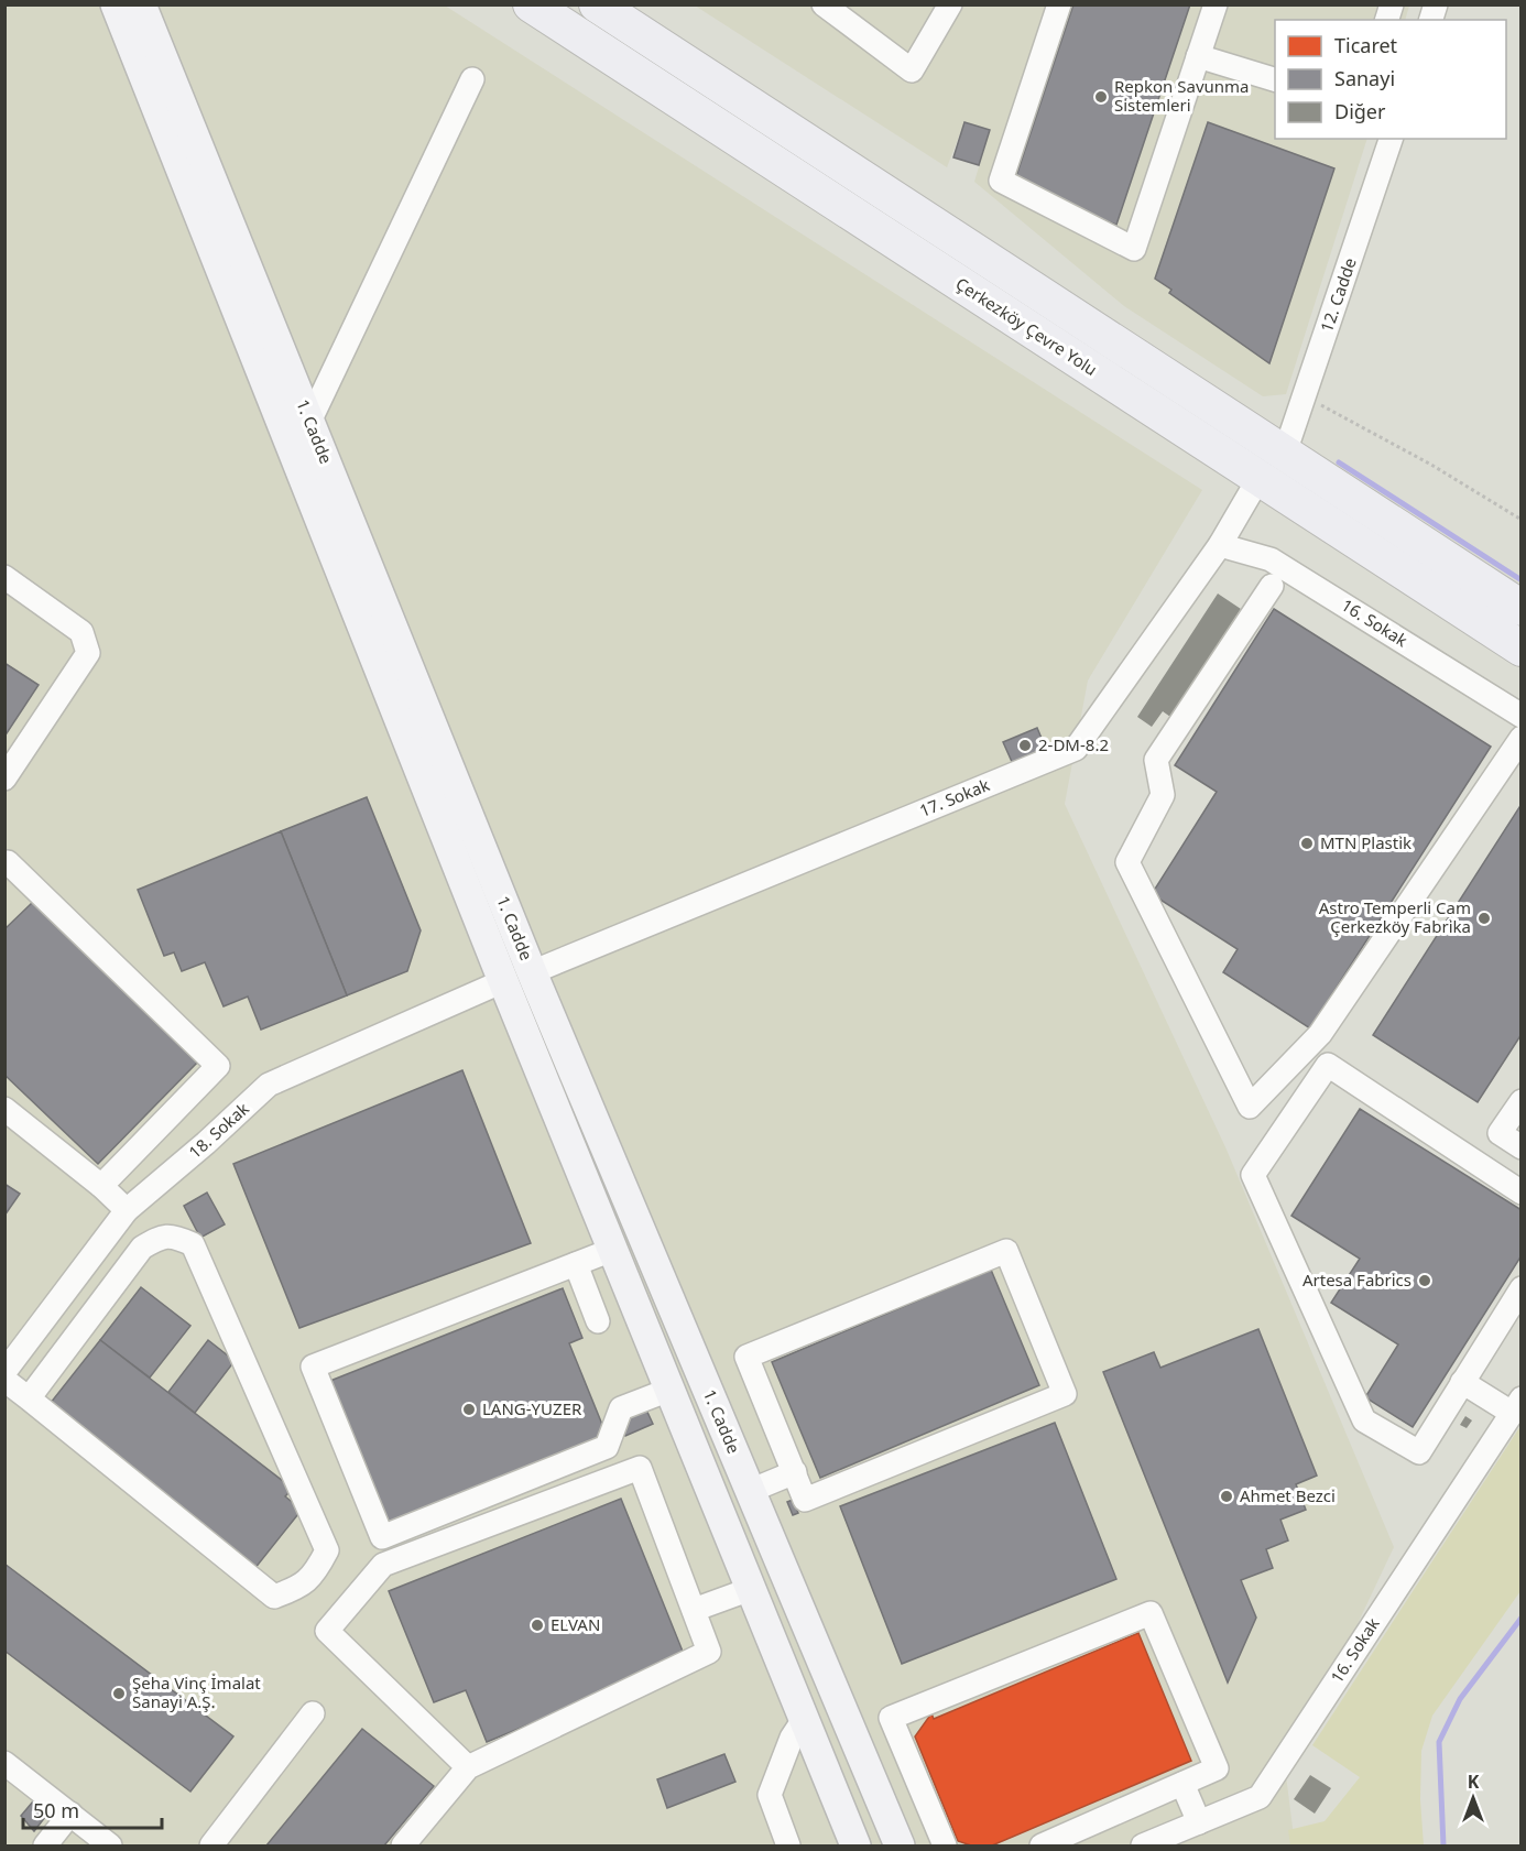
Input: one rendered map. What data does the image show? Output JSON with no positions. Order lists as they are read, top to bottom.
{
  "streets": {
    "highway": ["Çerkezköy Çevre Yolu"],
    "main road": ["1. Cadde"],
    "street": [
      "12. Cadde",
      "16. Sokak",
      "17. Sokak",
      "18. Sokak"
    ]
  },
  "crossings": [
    ["Çerkezköy Çevre Yolu", "17. Sokak"],
    ["1. Cadde", "17. Sokak"],
    ["1. Cadde", "18. Sokak"],
    ["16. Sokak", "17. Sokak"]
  ],
  "places": [
    "Repkon Savunma Sistemleri",
    "2-DM-8.2",
    "MTN Plastik",
    "Astro Temperli Cam Çerkezköy Fabrika",
    "Artesa Fabrics",
    "LANG-YUZER",
    "Ahmet Bezci",
    "ELVAN",
    "Şeha Vinç İmalat Sanayi A.Ş."
  ],
  "legend": ["Ticaret", "Sanayi", "Diğer"],
  "scale_bar": "50 m",
  "north": "top"
}
